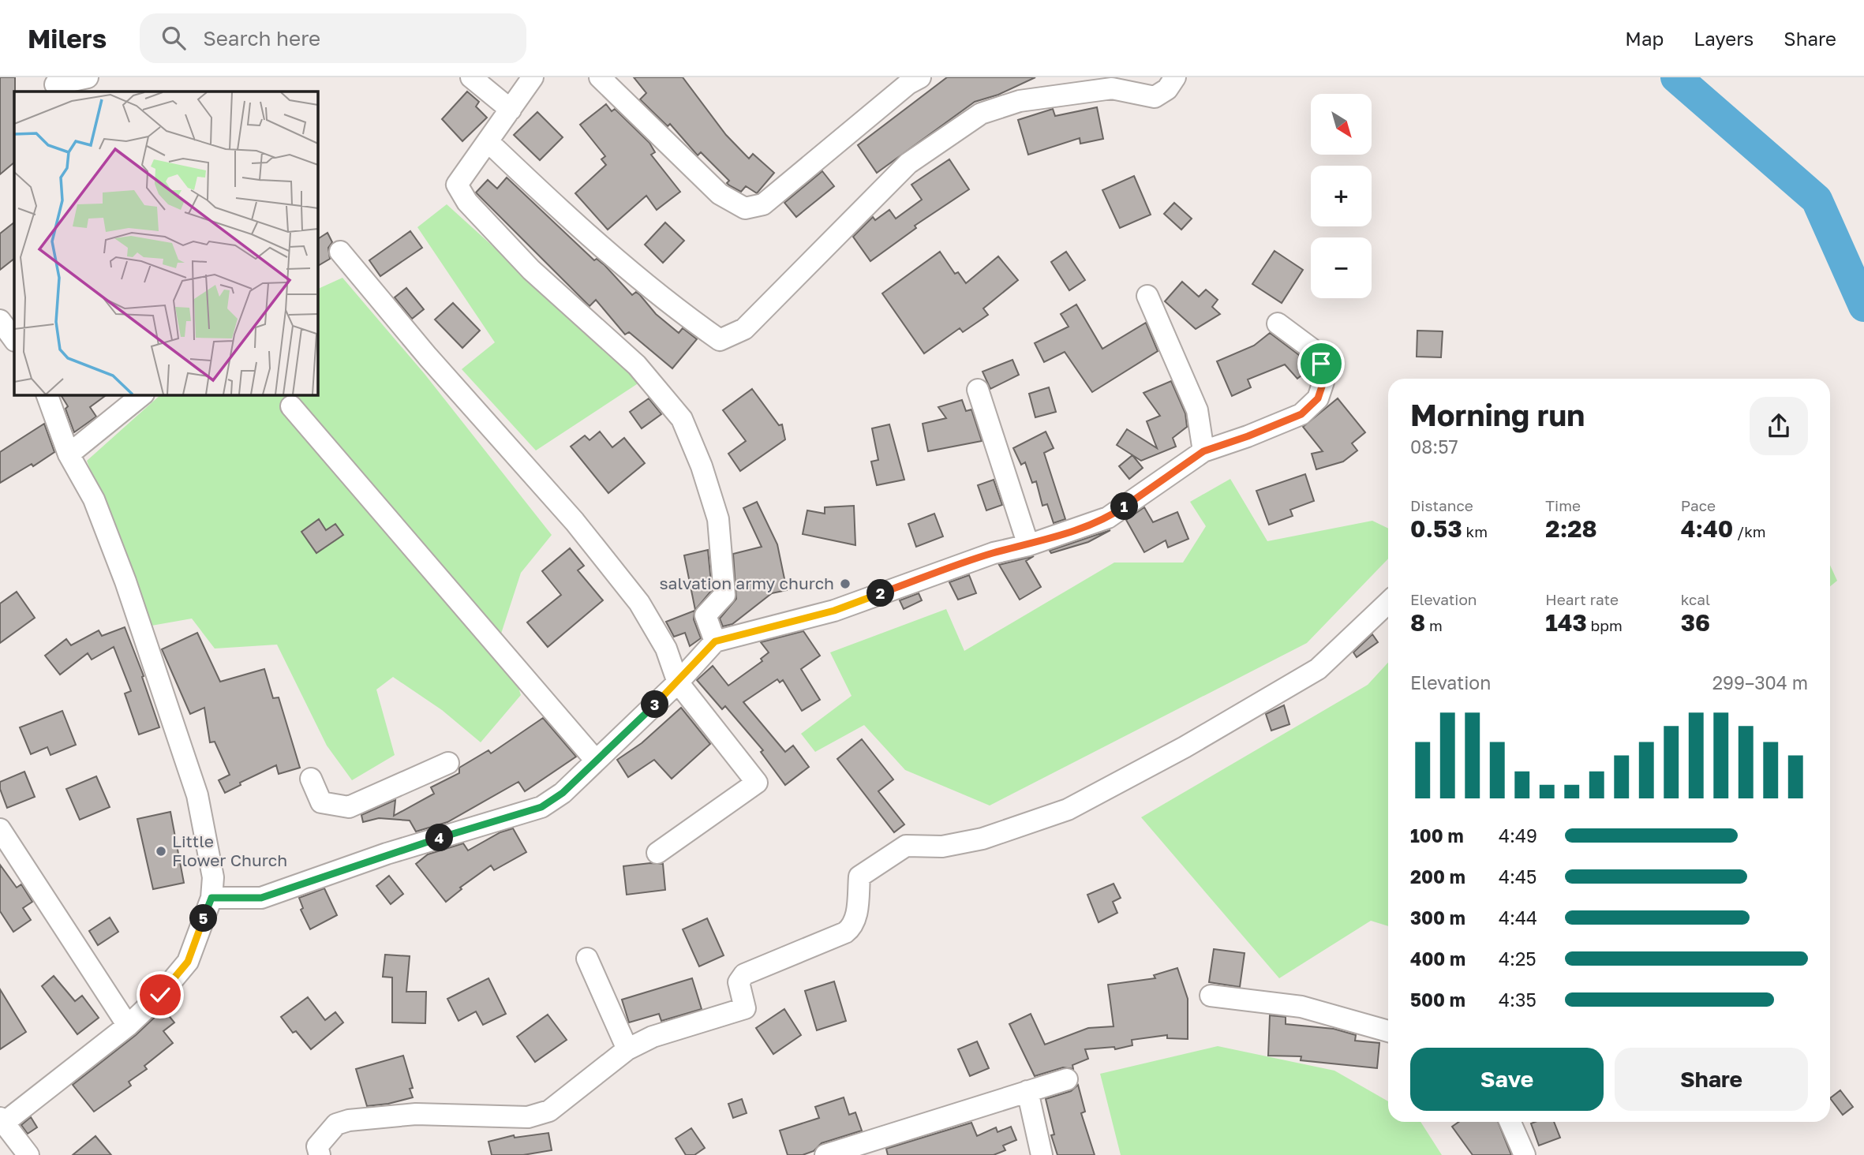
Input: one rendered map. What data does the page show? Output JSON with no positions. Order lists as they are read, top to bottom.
{
  "places": ["salvation army church", "Little Flower Church"],
  "north": "bottom right",
  "page": {
    "header": "Milers",
    "search": "Search here",
    "nav": ["Map", "Layers", "Share"],
    "map_buttons": ["+", "−"],
    "heading": ["Morning run", "08:57"],
    "stats": [
      ["Distance", "0.53 km"],
      ["Time", "2:28"],
      ["Pace", "4:40 /km"],
      ["Elevation", "8 m"],
      ["Heart rate", "143 bpm"],
      ["kcal", "36"]
    ],
    "pins": [
      "1",
      "2",
      "3",
      "4",
      "5"
    ],
    "chart": ["Elevation", "299–304 m"],
    "list": [
      {
        "name": "100 m",
        "note": "4:49"
      },
      {
        "name": "200 m",
        "note": "4:45"
      },
      {
        "name": "300 m",
        "note": "4:44"
      },
      {
        "name": "400 m",
        "note": "4:25"
      },
      {
        "name": "500 m",
        "note": "4:35"
      }
    ],
    "buttons": ["Save", "Share"]
  }
}
